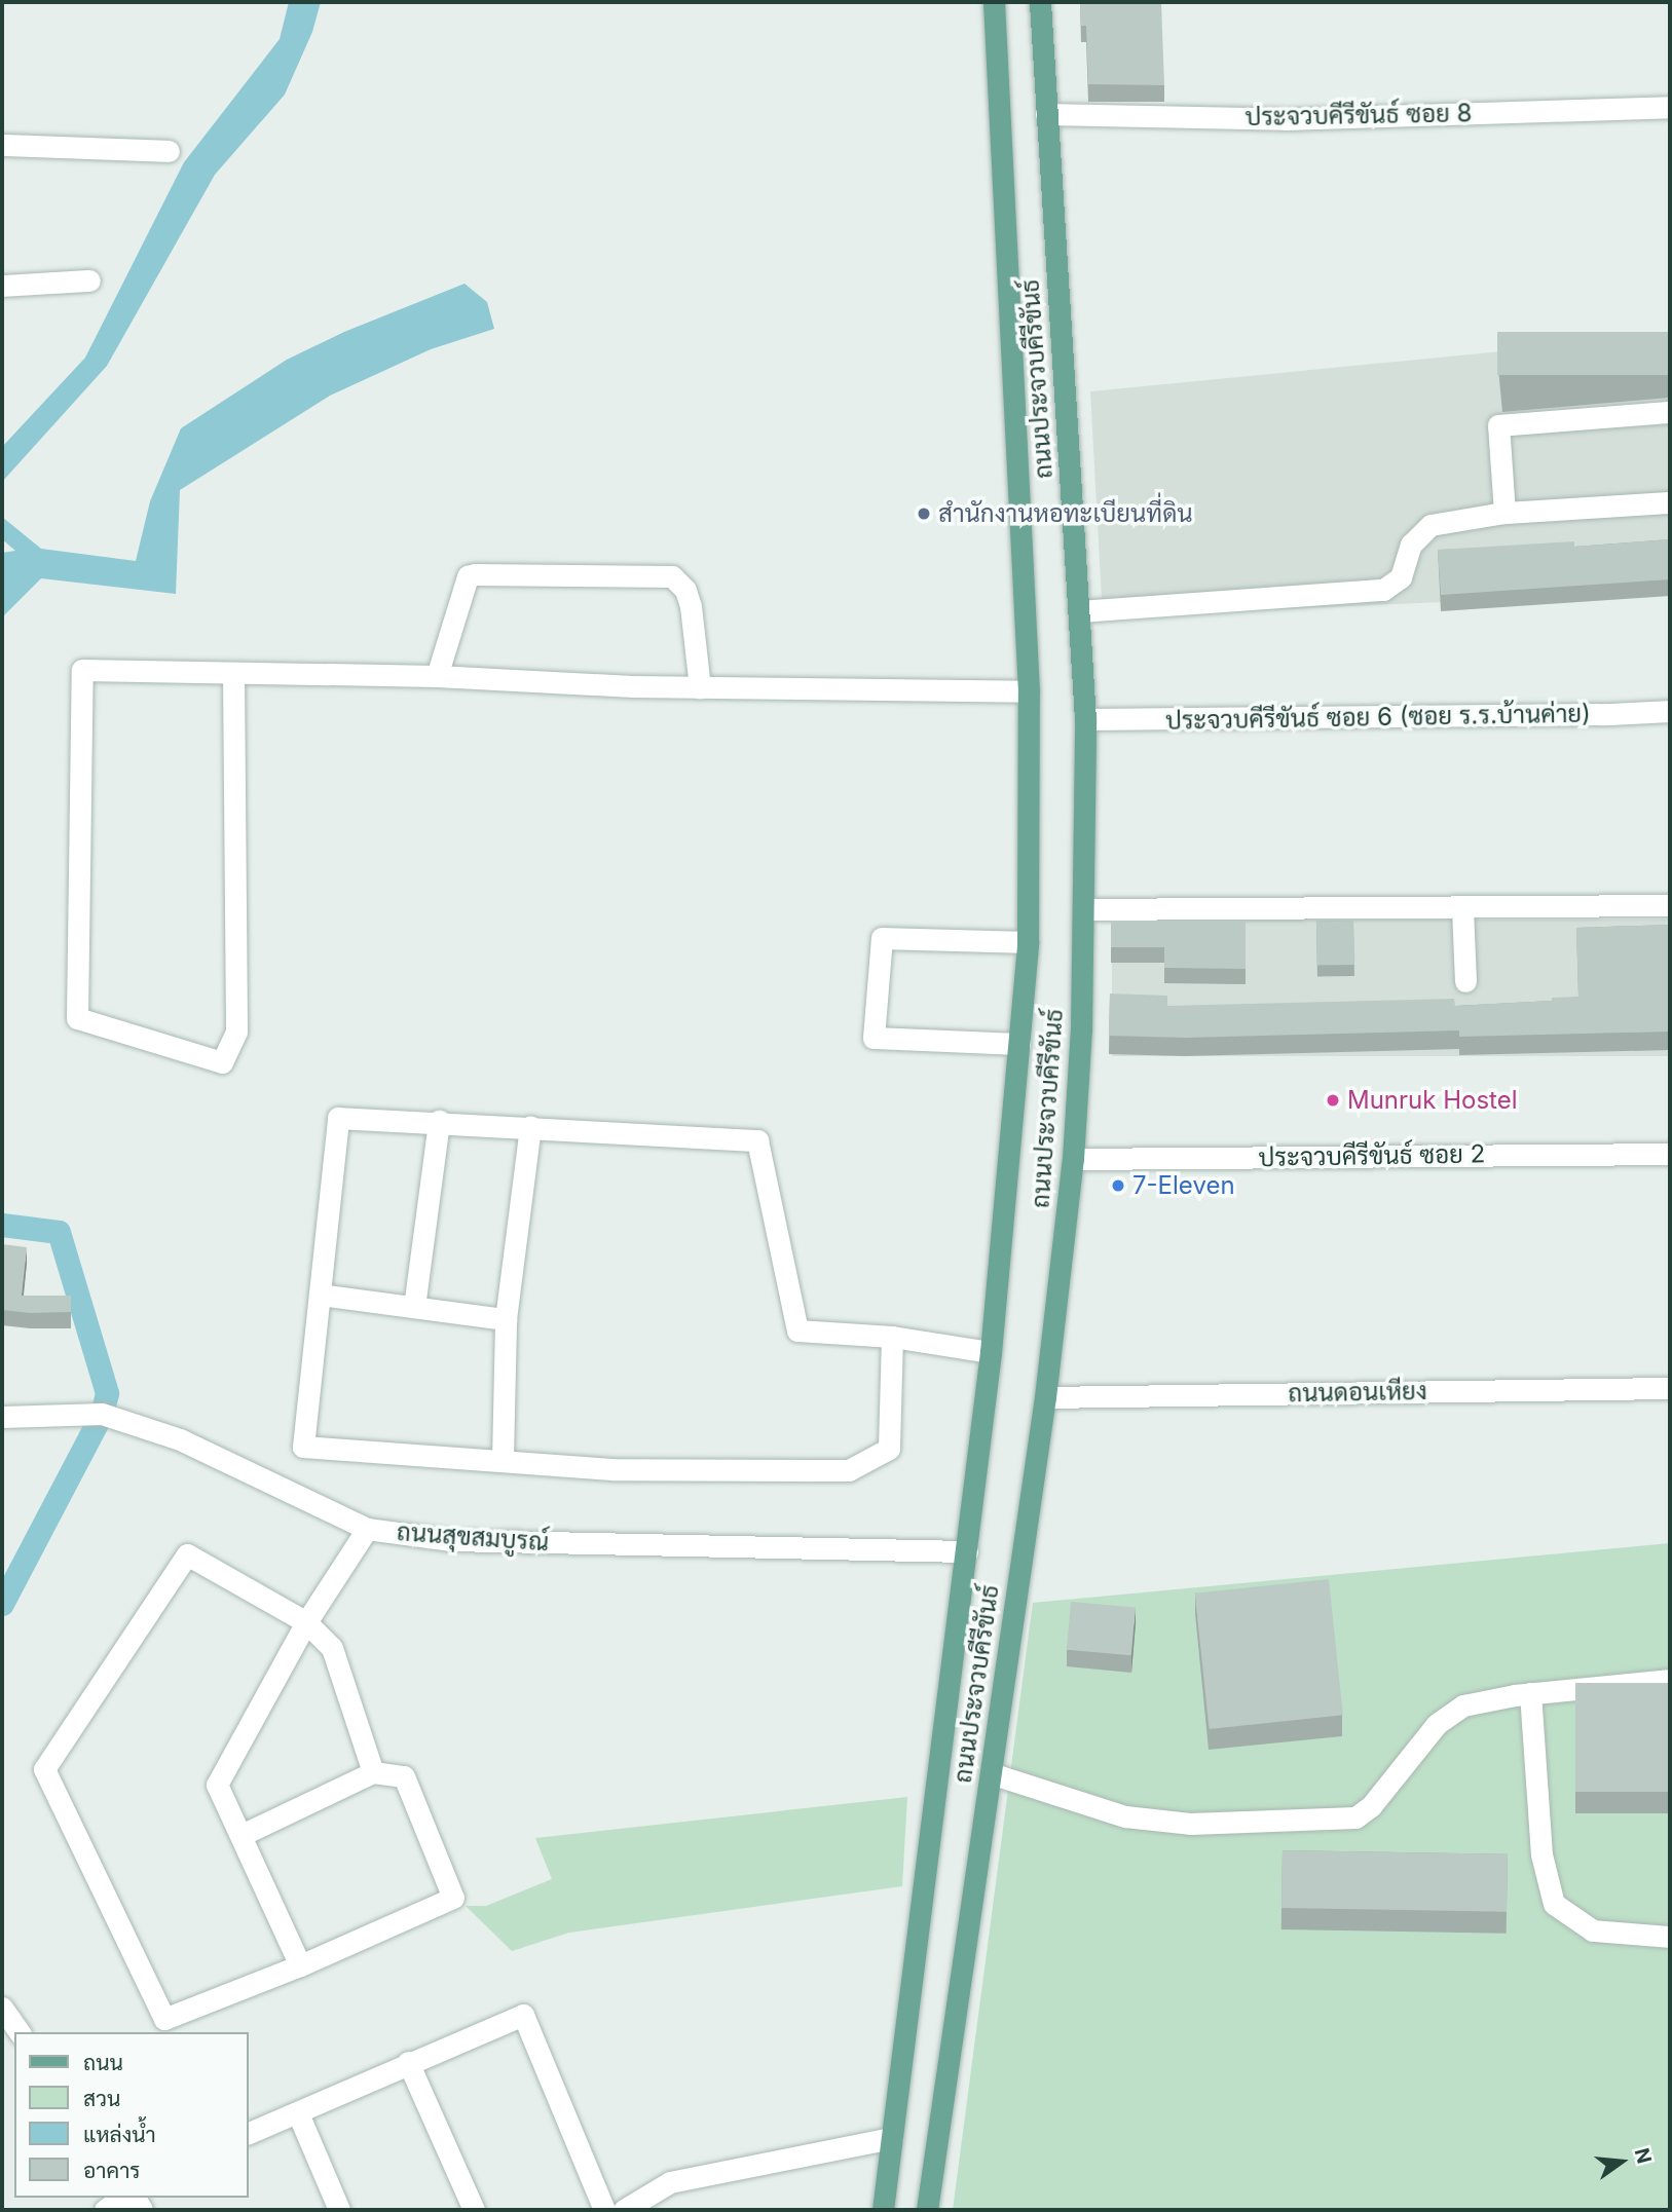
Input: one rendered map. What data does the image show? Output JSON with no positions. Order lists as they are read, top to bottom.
{
  "streets": {
    "main road": ["ถนนประจวบคีรีขันธ์"],
    "street": [
      "ประจวบคีรีขันธ์ ซอย 8",
      "ประจวบคีรีขันธ์ ซอย 6 (ซอย ร.ร.บ้านค่าย)",
      "ประจวบคีรีขันธ์ ซอย 2",
      "ถนนดอนเหียง",
      "ถนนสุขสมบูรณ์"
    ]
  },
  "crossings": [
    ["ประจวบคีรีขันธ์ ซอย 8", "ถนนประจวบคีรีขันธ์"],
    ["ถนนประจวบคีรีขันธ์", "ประจวบคีรีขันธ์ ซอย 6 (ซอย ร.ร.บ้านค่าย)"],
    ["ถนนประจวบคีรีขันธ์", "ประจวบคีรีขันธ์ ซอย 2"],
    ["ถนนประจวบคีรีขันธ์", "ถนนดอนเหียง"],
    ["ถนนประจวบคีรีขันธ์", "ถนนสุขสมบูรณ์"]
  ],
  "places": ["สำนักงานหอทะเบียนที่ดิน", "Munruk Hostel", "7-Eleven"],
  "legend": [
    "ถนน",
    "สวน",
    "แหล่งน้ำ",
    "อาคาร"
  ],
  "north": "right"
}
